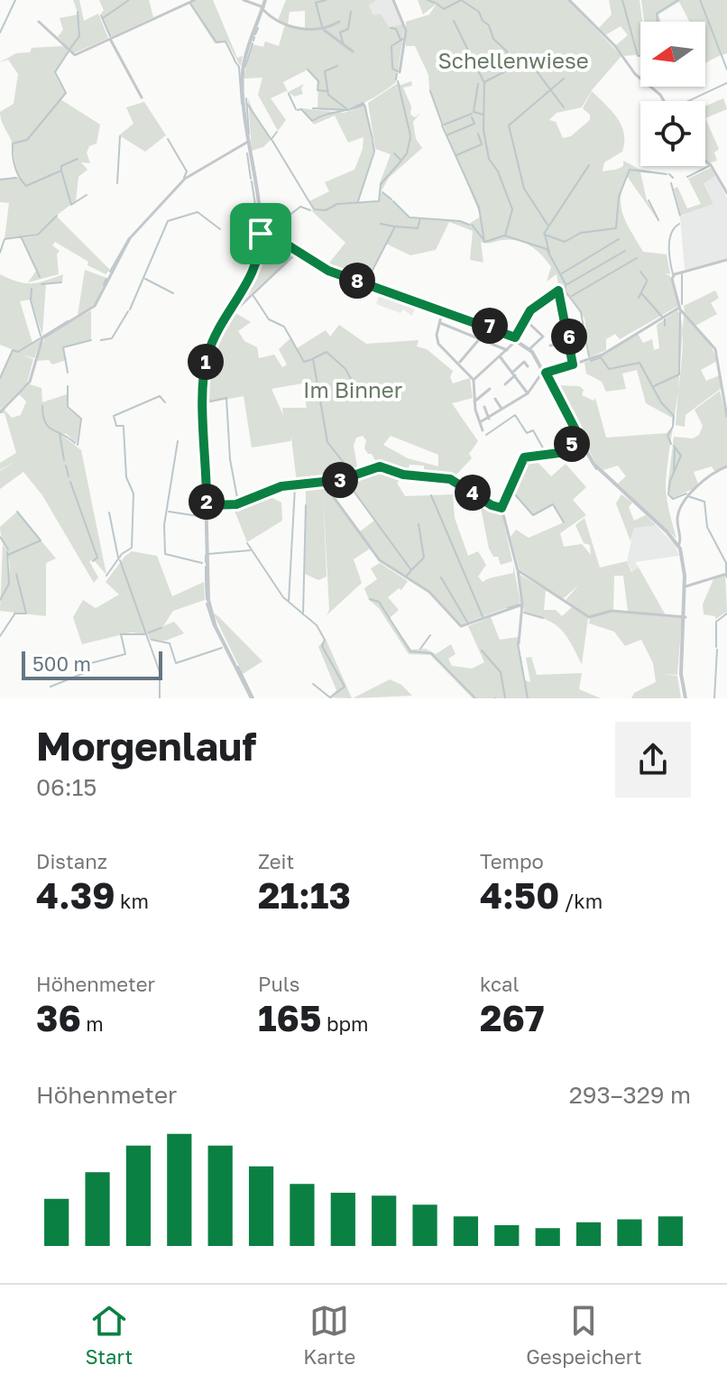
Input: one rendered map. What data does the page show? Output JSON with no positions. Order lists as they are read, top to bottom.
{
  "parks": ["Schellenwiese", "Im Binner"],
  "scale_bar": "500 m",
  "north": "left",
  "page": {
    "pins": [
      "8",
      "7",
      "6",
      "1",
      "5",
      "3",
      "4",
      "2"
    ],
    "scale": "500 m",
    "heading": ["Morgenlauf", "06:15"],
    "stats": [
      ["Distanz", "4.39 km"],
      ["Zeit", "21:13"],
      ["Tempo", "4:50 /km"],
      ["Höhenmeter", "36 m"],
      ["Puls", "165 bpm"],
      ["kcal", "267"]
    ],
    "chart": ["Höhenmeter", "293–329 m"],
    "tabs": ["Start", "Karte", "Gespeichert"]
  }
}
